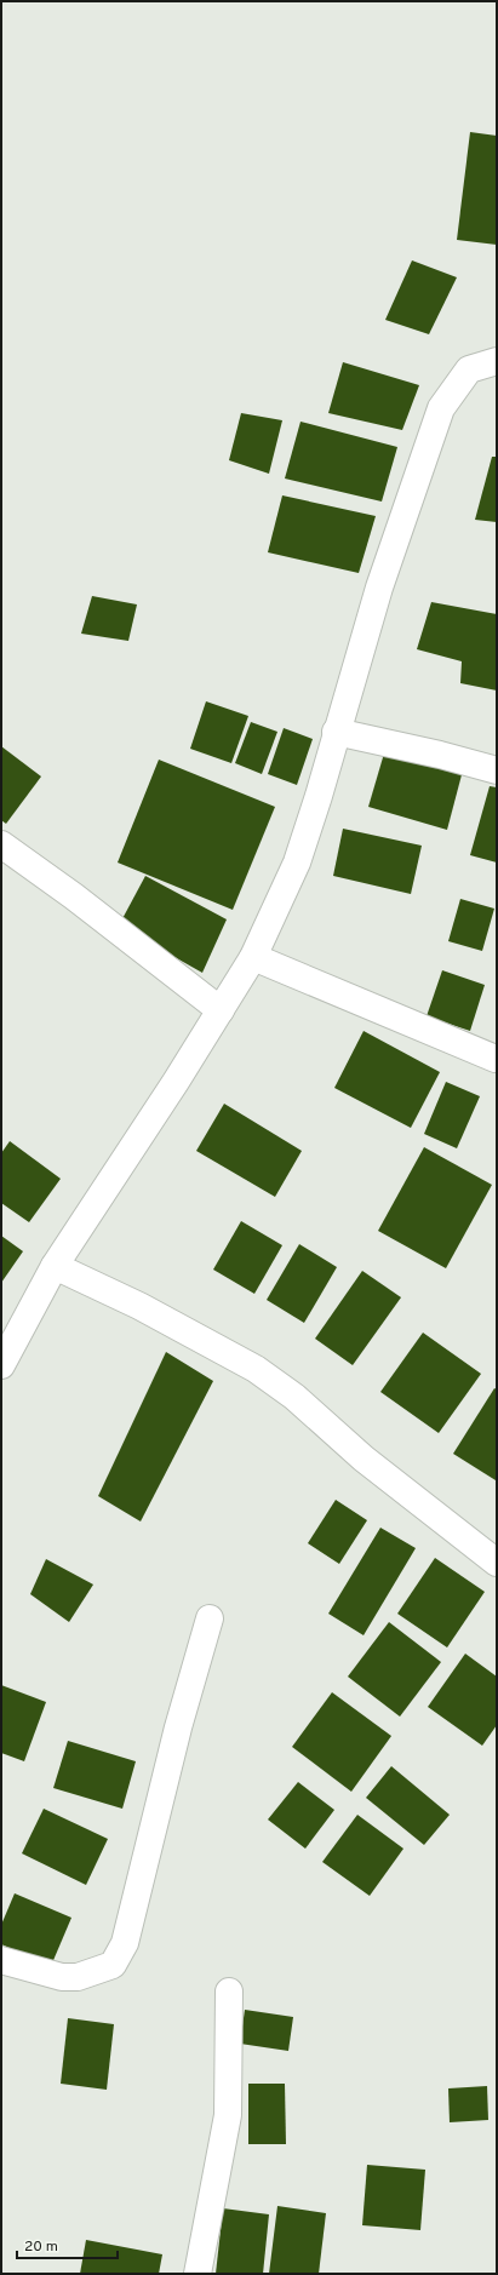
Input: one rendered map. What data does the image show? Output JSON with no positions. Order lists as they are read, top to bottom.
{
  "scale_bar": "20 m"
}
